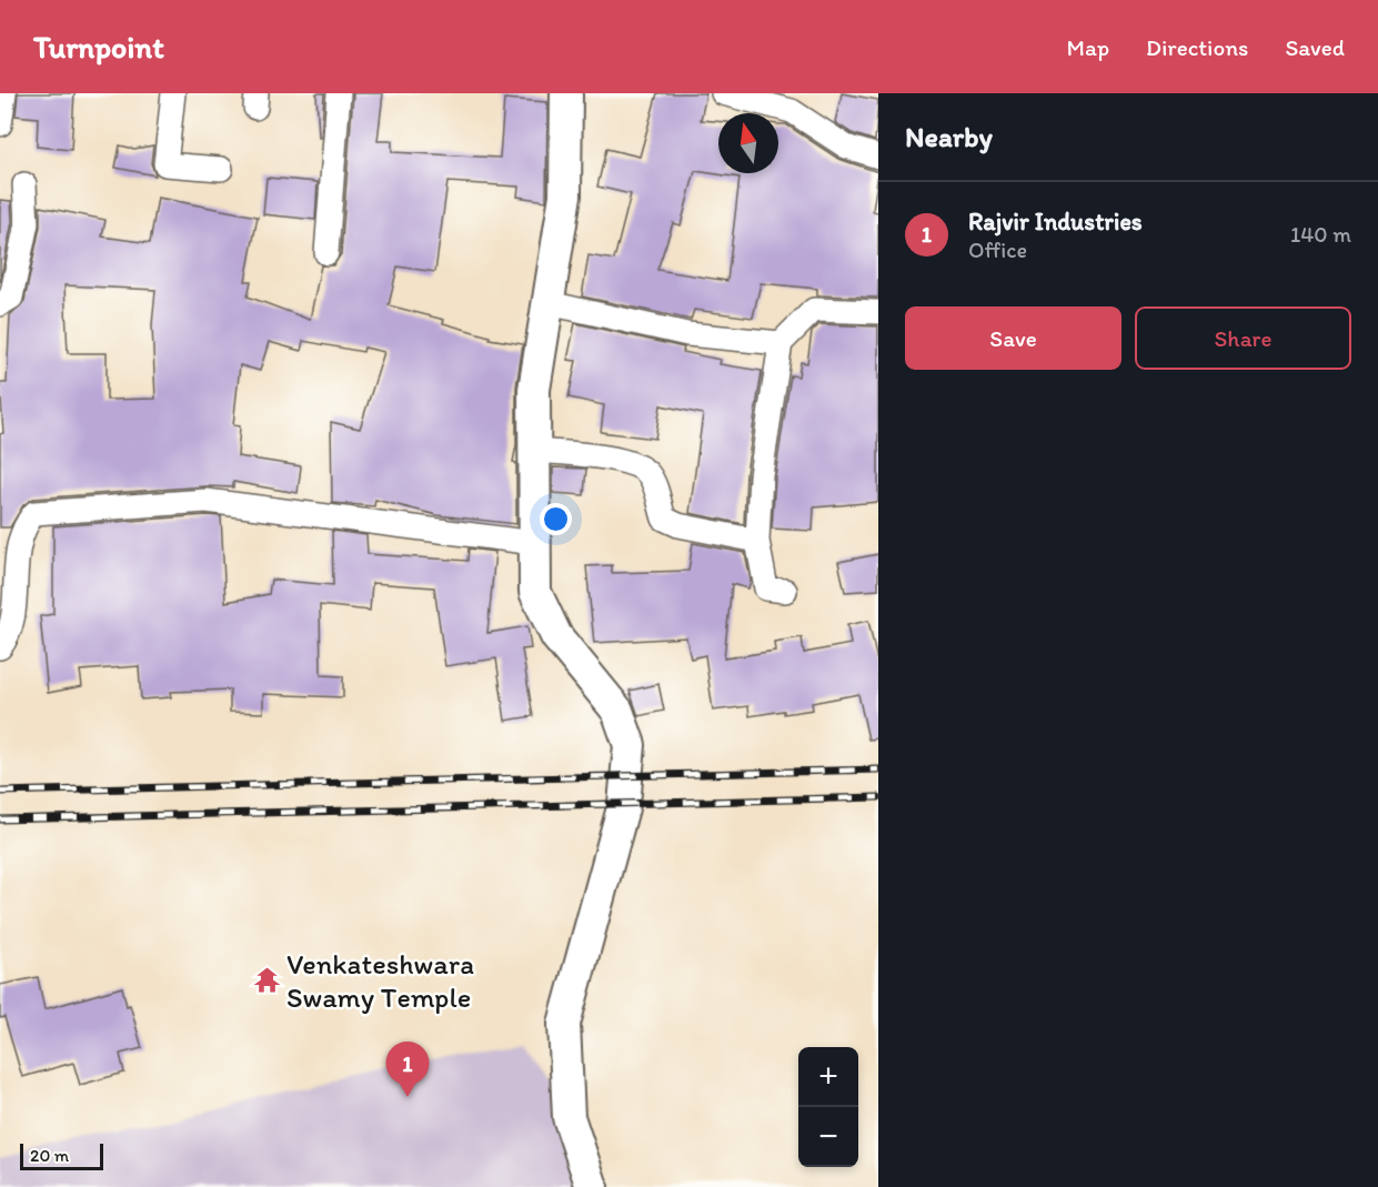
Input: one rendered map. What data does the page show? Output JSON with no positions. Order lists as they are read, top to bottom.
{
  "places": {
    "temple": ["Venkateshwara Swamy Temple"]
  },
  "scale_bar": "20 m",
  "north": "top",
  "page": {
    "header": "Turnpoint",
    "nav": ["Map", "Directions", "Saved"],
    "heading": "Nearby",
    "list": [
      {
        "mark": "1",
        "name": "Rajvir Industries",
        "note": "Office",
        "value": "140 m"
      }
    ],
    "buttons": ["Save", "Share"],
    "pins": "1",
    "map_buttons": ["+", "−"],
    "scale": "20 m"
  }
}
